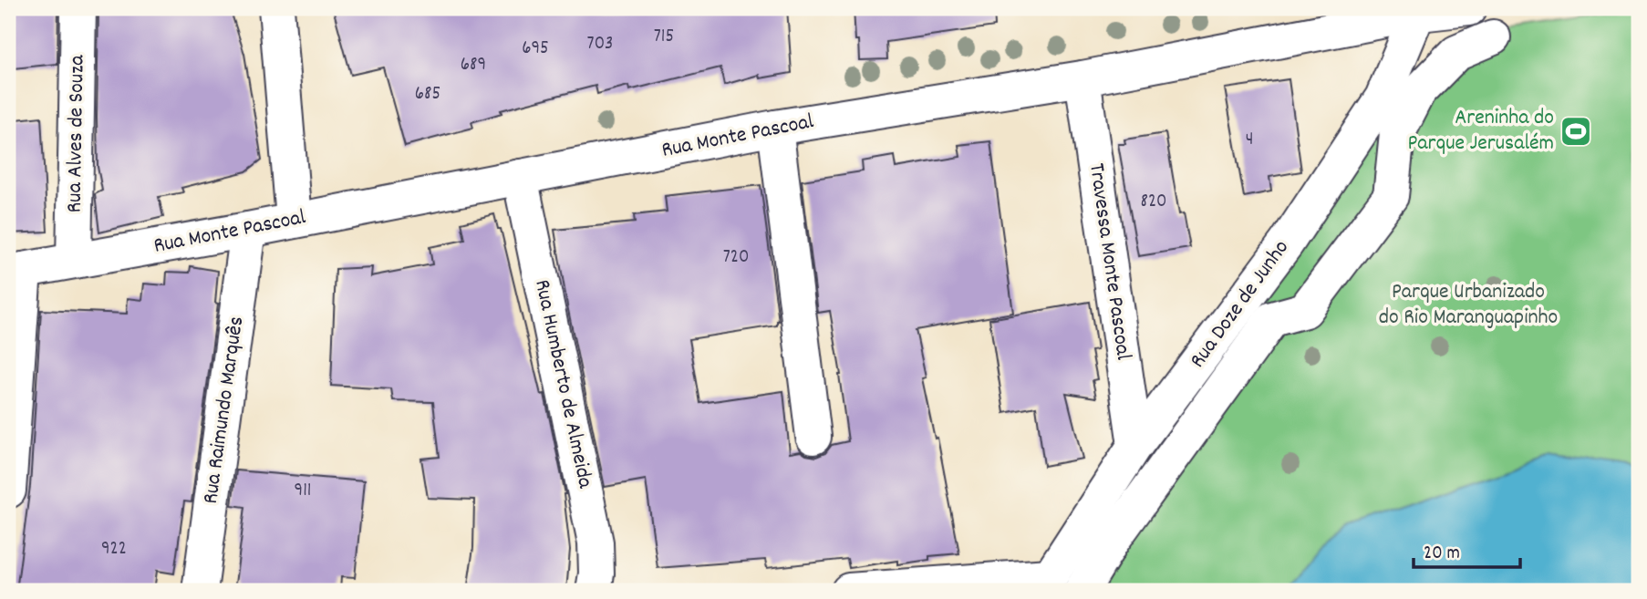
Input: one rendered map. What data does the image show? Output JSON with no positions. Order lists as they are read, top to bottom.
{
  "streets": {
    "street": [
      "Rua Alves de Souza",
      "Rua Monte Pascoal",
      "Travessa Monte Pascoal",
      "Rua Doze de Junho",
      "Rua Humberto de Almeida",
      "Rua Raimundo Marquês"
    ]
  },
  "crossings": [
    ["Rua Alves de Souza", "Rua Monte Pascoal"],
    ["Rua Monte Pascoal", "Travessa Monte Pascoal"],
    ["Rua Monte Pascoal", "Rua Doze de Junho"],
    ["Rua Monte Pascoal", "Rua Humberto de Almeida"],
    ["Rua Monte Pascoal", "Rua Raimundo Marquês"],
    ["Travessa Monte Pascoal", "Rua Doze de Junho"]
  ],
  "parks": ["Parque Urbanizado do Rio Maranguapinho"],
  "places": {
    "sports": ["Areninha do Parque Jerusalém"]
  },
  "house_numbers": [
    "715",
    "703",
    "695",
    "689",
    "685",
    "4",
    "820",
    "720",
    "911",
    "922"
  ],
  "scale_bar": "20 m"
}
